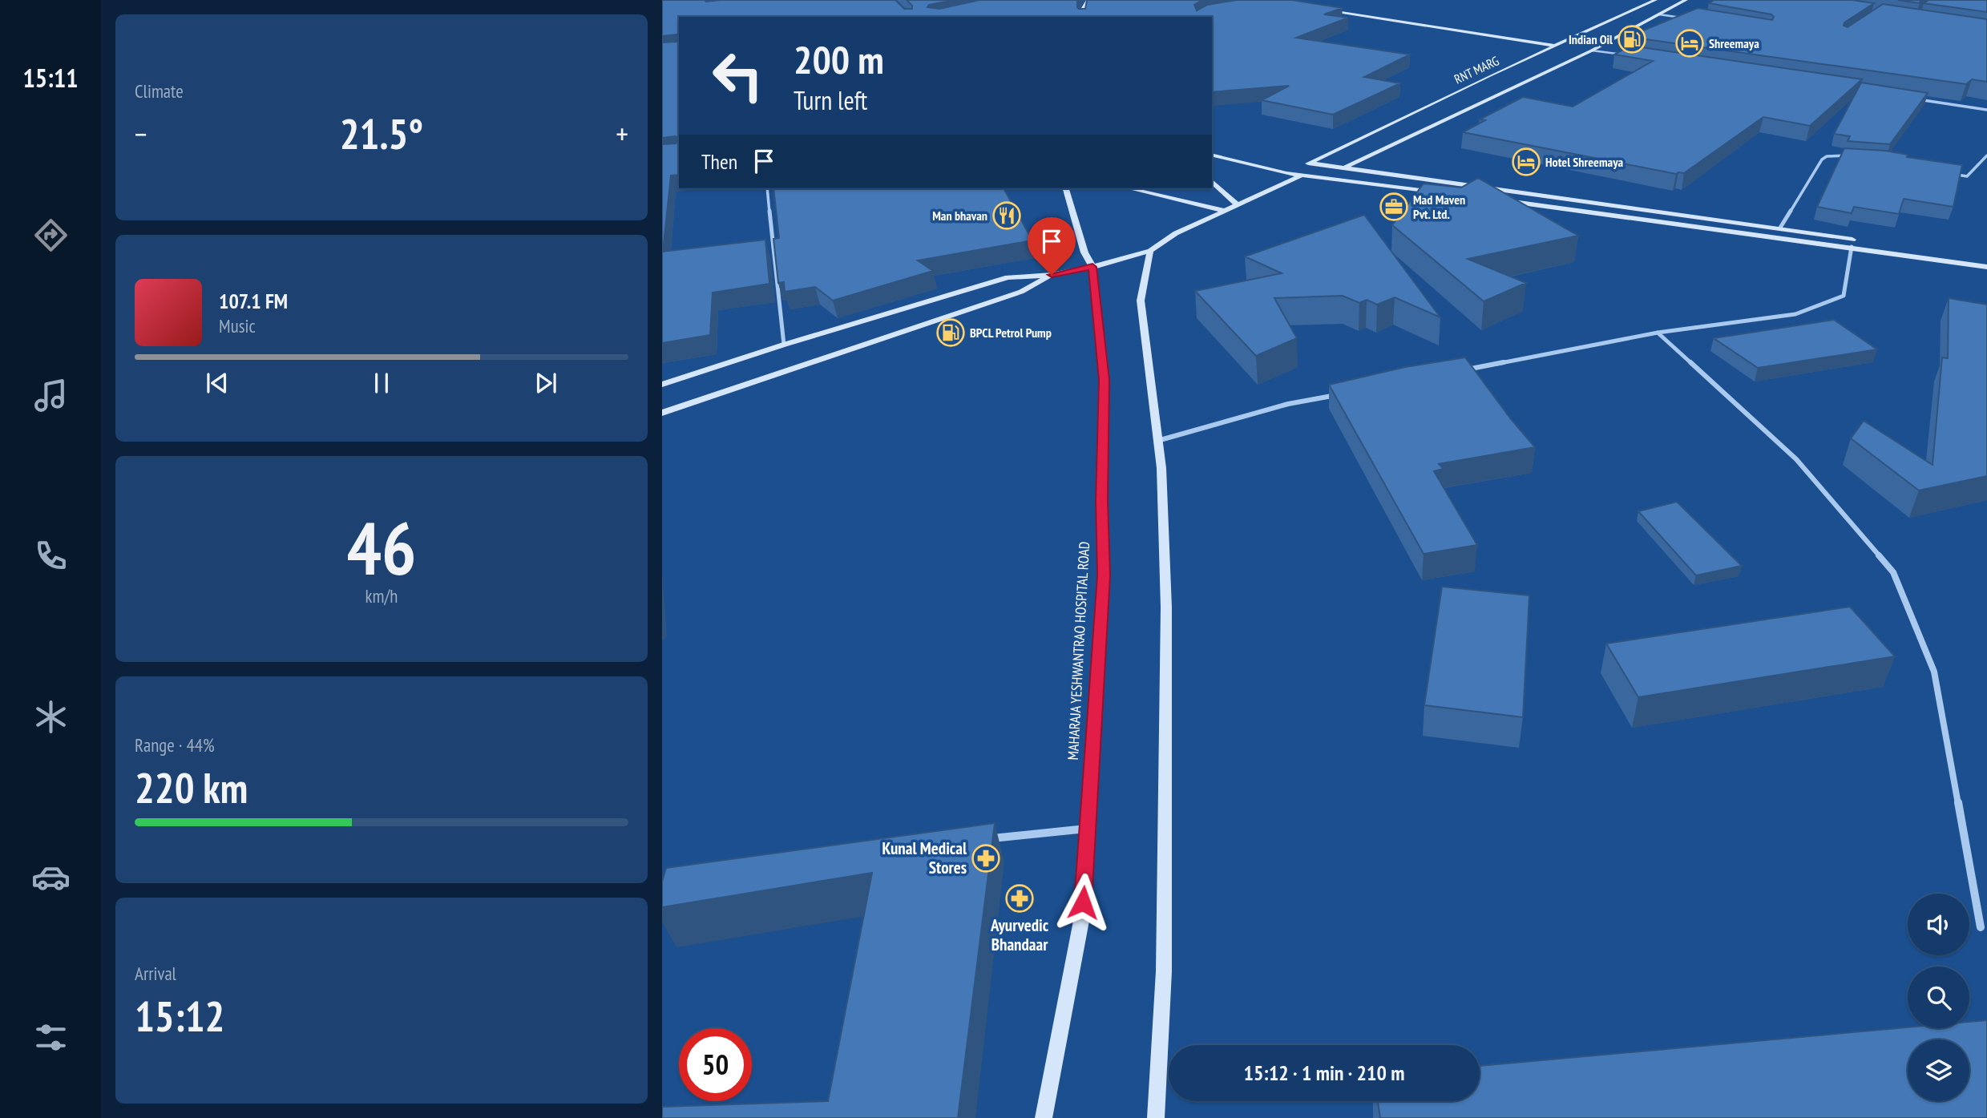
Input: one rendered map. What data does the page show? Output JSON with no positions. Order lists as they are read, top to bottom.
{
  "streets": {
    "main road": ["RNT MARG", "MAHARAJA YESHWANTRAO HOSPITAL ROAD"]
  },
  "places": {
    "fuel station": ["Indian Oil", "BPCL Petrol Pump"],
    "hotel": ["Shreemaya", "Hotel Shreemaya"],
    "office": ["Mad Maven Pvt. Ltd."],
    "restaurant": ["Man bhavan"],
    "pharmacy": ["Kunal Medical Stores", "Ayurvedic Bhandaar"]
  },
  "page": {
    "tabs": "15:11",
    "tile": [
      "Climate",
      ["46", "km/h"],
      ["Range · 44%", "220 km"],
      ["Arrival", "15:12"]
    ],
    "turn": ["200 m", "Turn left"],
    "heat": ["−", "21.5°", "+"],
    "then": "Then",
    "song": ["107.1 FM", "Music"],
    "limit": "50",
    "trip": "15:12 · 1 min · 210 m"
  }
}
